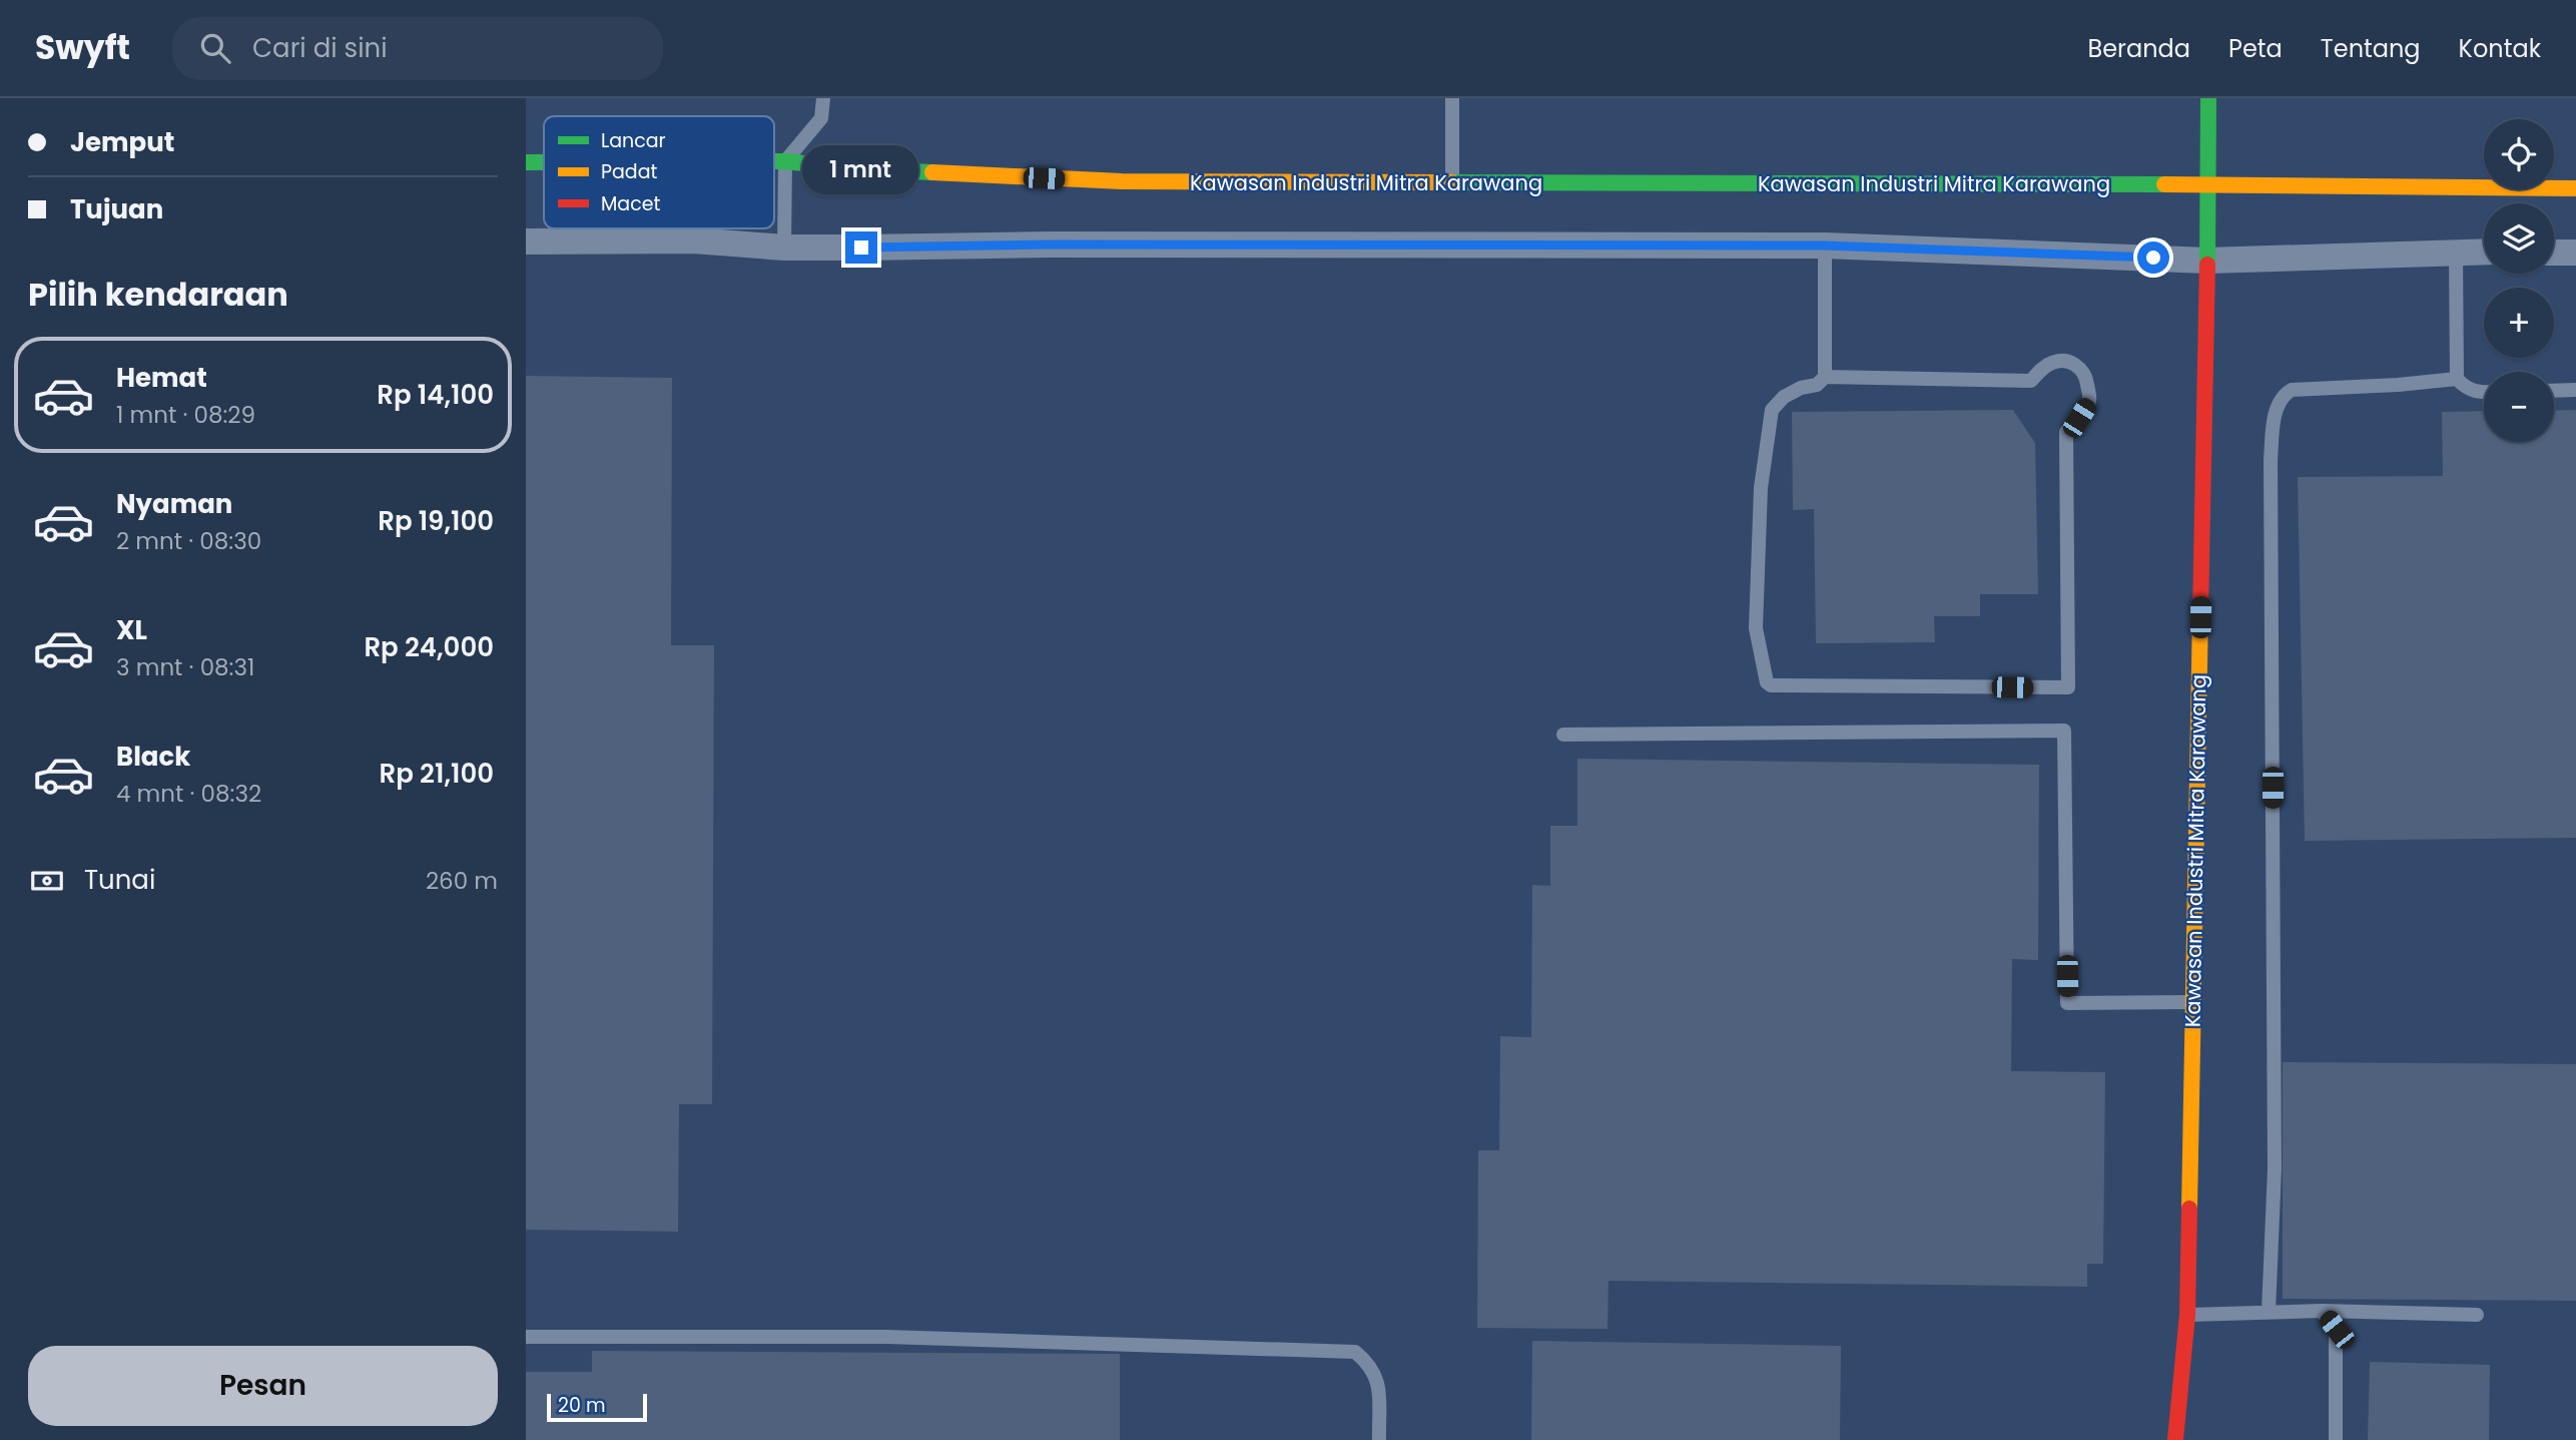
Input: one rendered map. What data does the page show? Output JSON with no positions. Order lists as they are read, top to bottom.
{
  "streets": {
    "street": ["Kawasan Industri Mitra Karawang"]
  },
  "legend": ["Lancar", "Padat", "Macet"],
  "scale_bar": "20 m",
  "page": {
    "header": "Swyft",
    "search": "Cari di sini",
    "nav": [
      "Beranda",
      "Peta",
      "Tentang",
      "Kontak"
    ],
    "banner": ["Jemput", "Tujuan"],
    "map_buttons": ["+", "−"],
    "bubble": "1 mnt",
    "heading": "Pilih kendaraan",
    "list": [
      {
        "name": "Hemat",
        "note": "1 mnt · 08:29",
        "value": "Rp 14,100"
      },
      {
        "name": "Nyaman",
        "note": "2 mnt · 08:30",
        "value": "Rp 19,100"
      },
      {
        "name": "XL",
        "note": "3 mnt · 08:31",
        "value": "Rp 24,000"
      },
      {
        "name": "Black",
        "note": "4 mnt · 08:32",
        "value": "Rp 21,100"
      }
    ],
    "pay": ["Tunai", "260 m"],
    "buttons": "Pesan",
    "scale": "20 m"
  }
}
